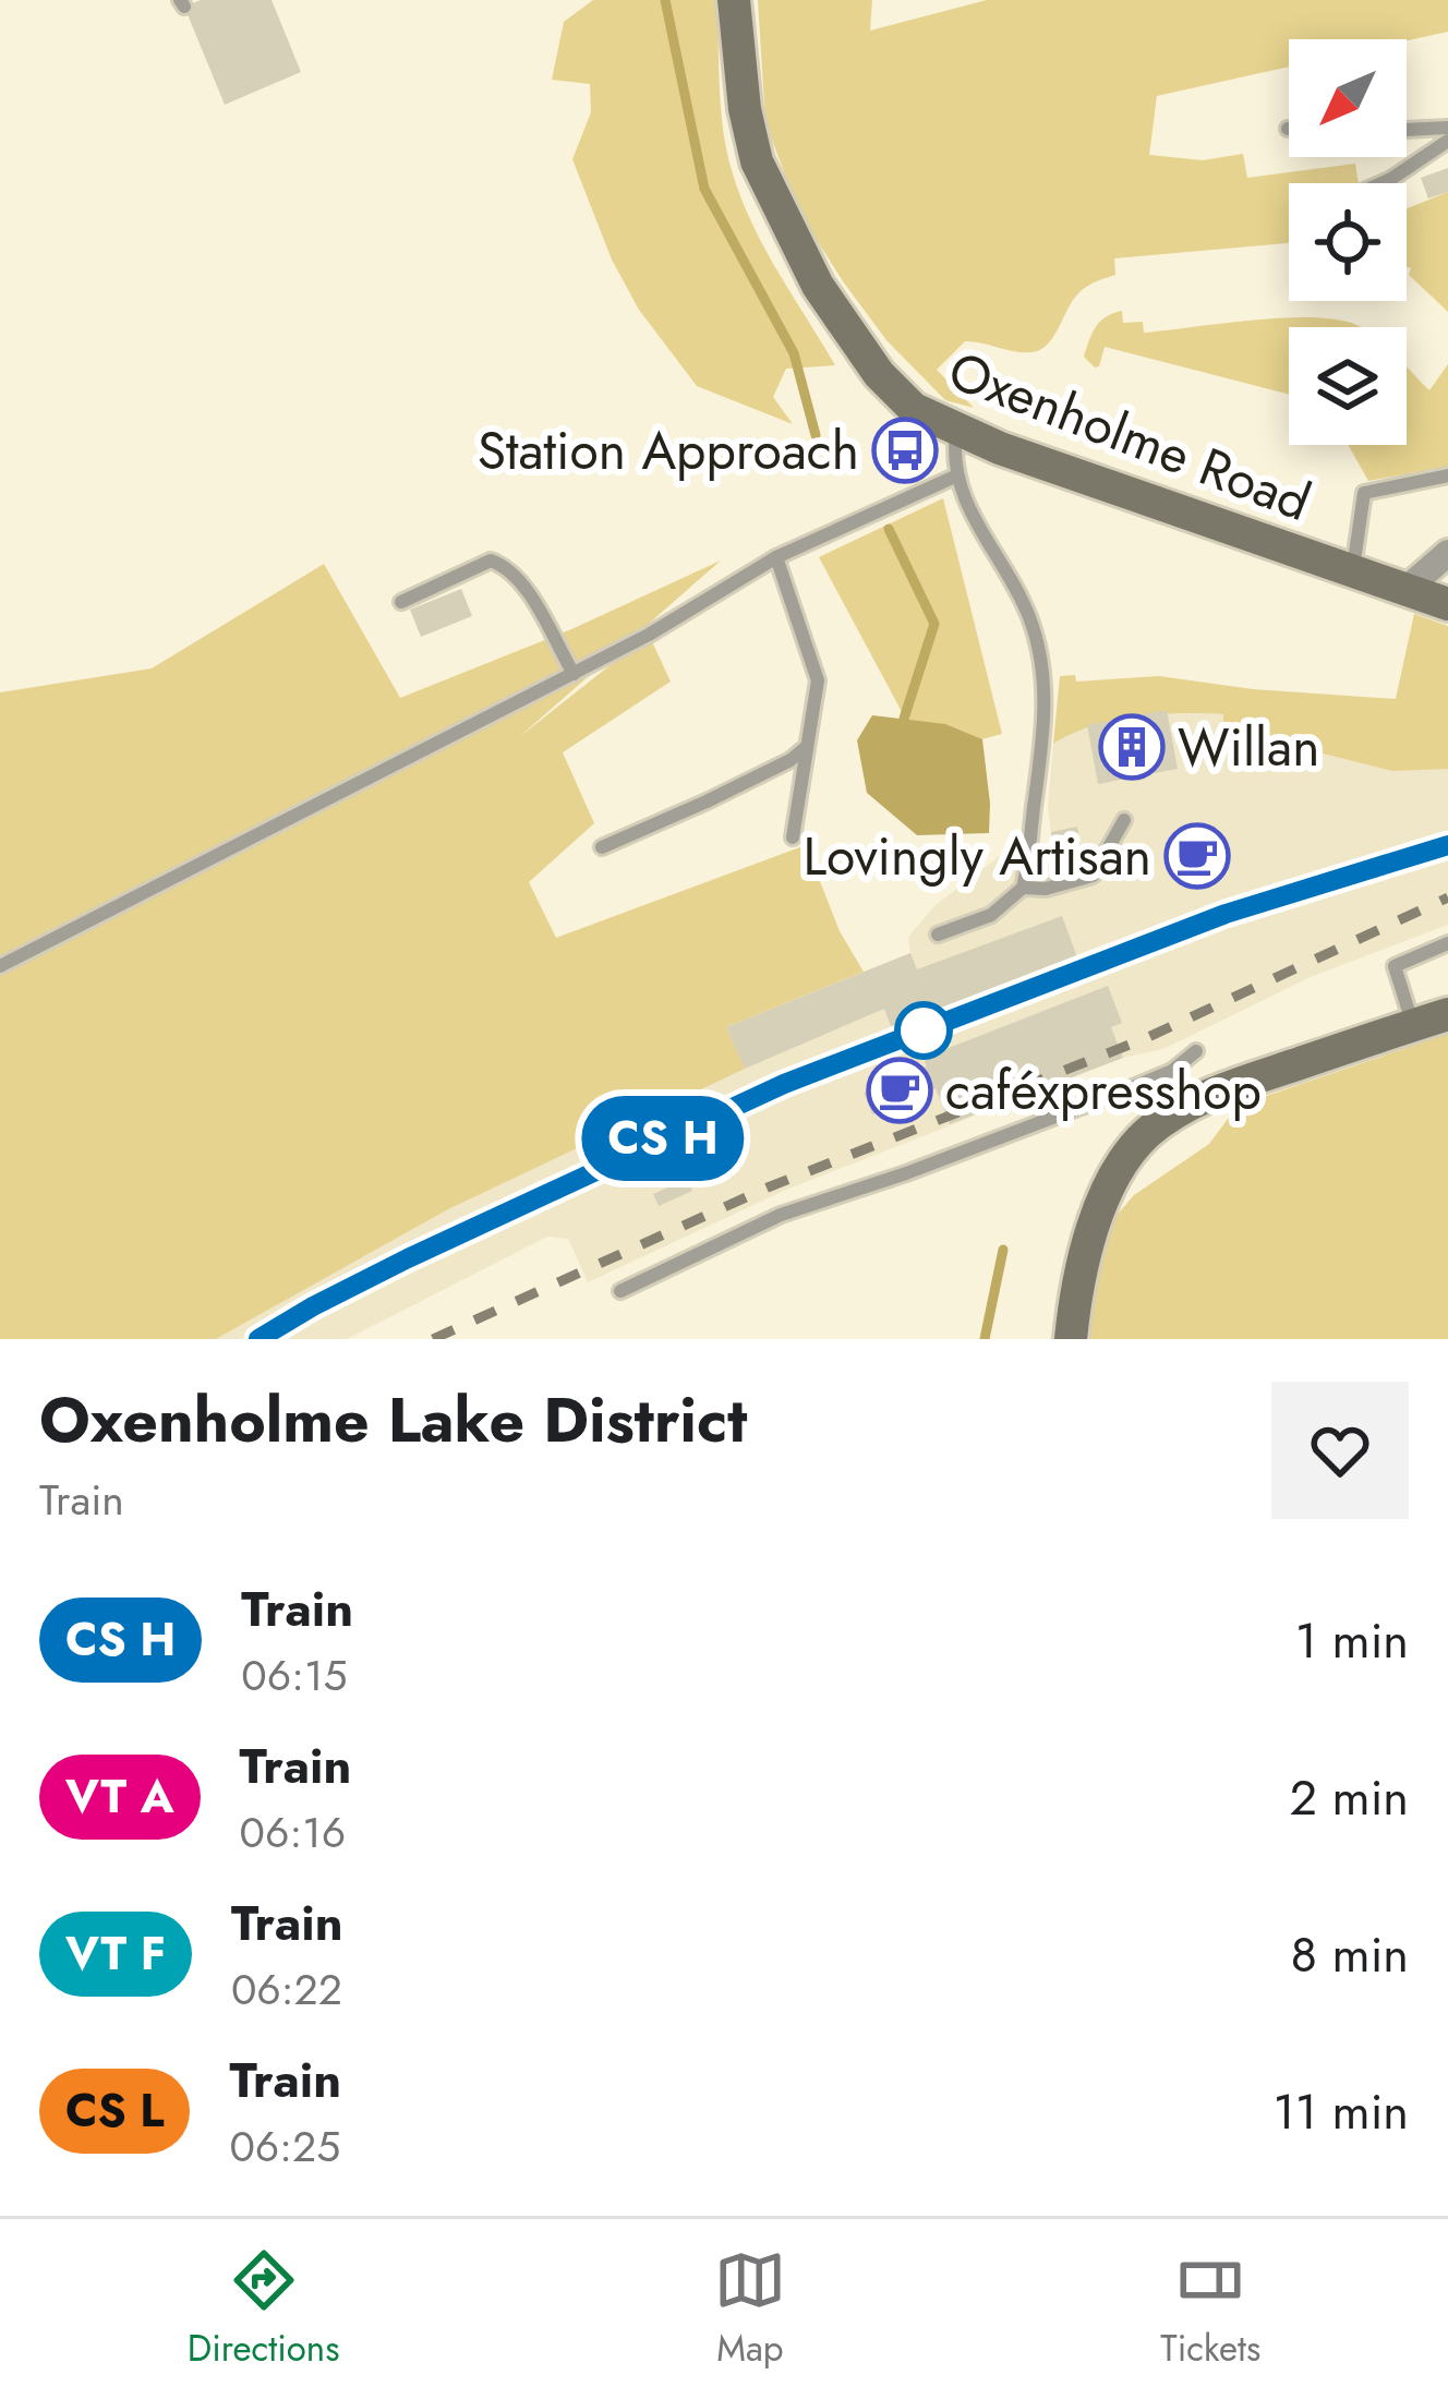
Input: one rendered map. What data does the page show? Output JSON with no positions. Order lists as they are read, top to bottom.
{
  "streets": {
    "main road": ["Oxenholme Road"]
  },
  "places": {
    "bus stop": ["Station Approach"],
    "building": ["Willan"],
    "cafe": ["Lovingly Artisan", "caféxpresshop"]
  },
  "north": "bottom left",
  "page": {
    "on_map": "CS H",
    "heading": ["Oxenholme Lake District", "Train"],
    "list": [
      {
        "mark": "CS H",
        "name": "Train",
        "note": "06:15",
        "value": "1 min"
      },
      {
        "mark": "VT A",
        "name": "Train",
        "note": "06:16",
        "value": "2 min"
      },
      {
        "mark": "VT F",
        "name": "Train",
        "note": "06:22",
        "value": "8 min"
      },
      {
        "mark": "CS L",
        "name": "Train",
        "note": "06:25",
        "value": "11 min"
      }
    ],
    "tabs": ["Directions", "Map", "Tickets"]
  }
}
